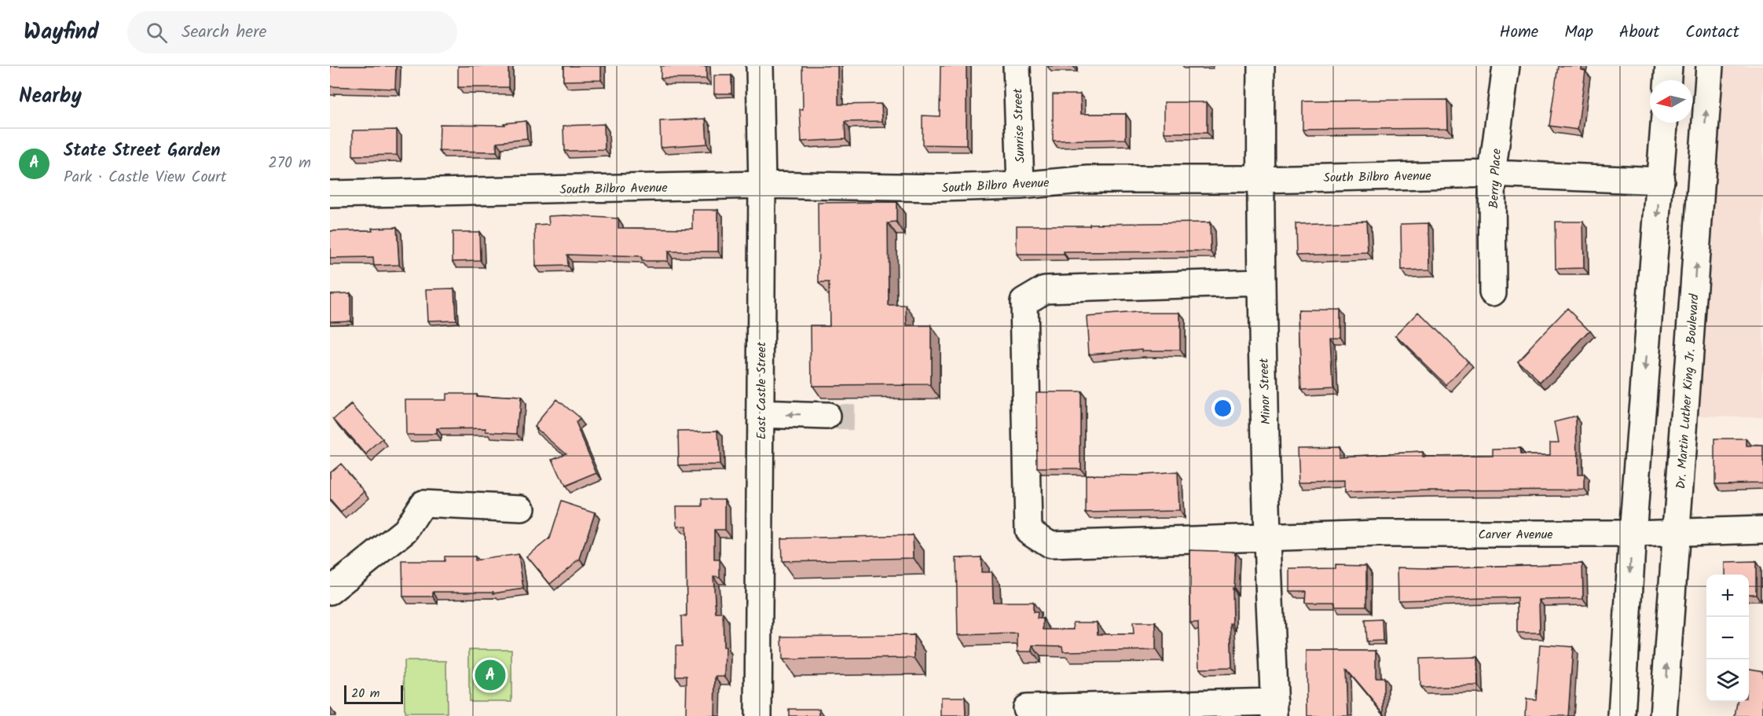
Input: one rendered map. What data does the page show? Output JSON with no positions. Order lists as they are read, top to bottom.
{
  "streets": {
    "street": [
      "Sunrise Street",
      "South Bilbro Avenue",
      "Berry Place",
      "East Castle Street",
      "Minor Street",
      "Dr. Martin Luther King Jr. Boulevard",
      "Carver Avenue"
    ]
  },
  "crossings": [
    ["Sunrise Street", "South Bilbro Avenue"],
    ["South Bilbro Avenue", "Berry Place"],
    ["South Bilbro Avenue", "East Castle Street"],
    ["South Bilbro Avenue", "Minor Street"],
    ["Minor Street", "Carver Avenue"],
    ["Dr. Martin Luther King Jr. Boulevard", "Carver Avenue"]
  ],
  "scale_bar": "20 m",
  "north": "left",
  "page": {
    "header": "Wayfind",
    "search": "Search here",
    "nav": [
      "Home",
      "Map",
      "About",
      "Contact"
    ],
    "heading": "Nearby",
    "list": [
      {
        "mark": "A",
        "name": "State Street Garden",
        "note": "Park · Castle View Court",
        "value": "270 m"
      }
    ],
    "map_buttons": ["+", "−"],
    "pins": "A",
    "scale": "20 m"
  }
}
